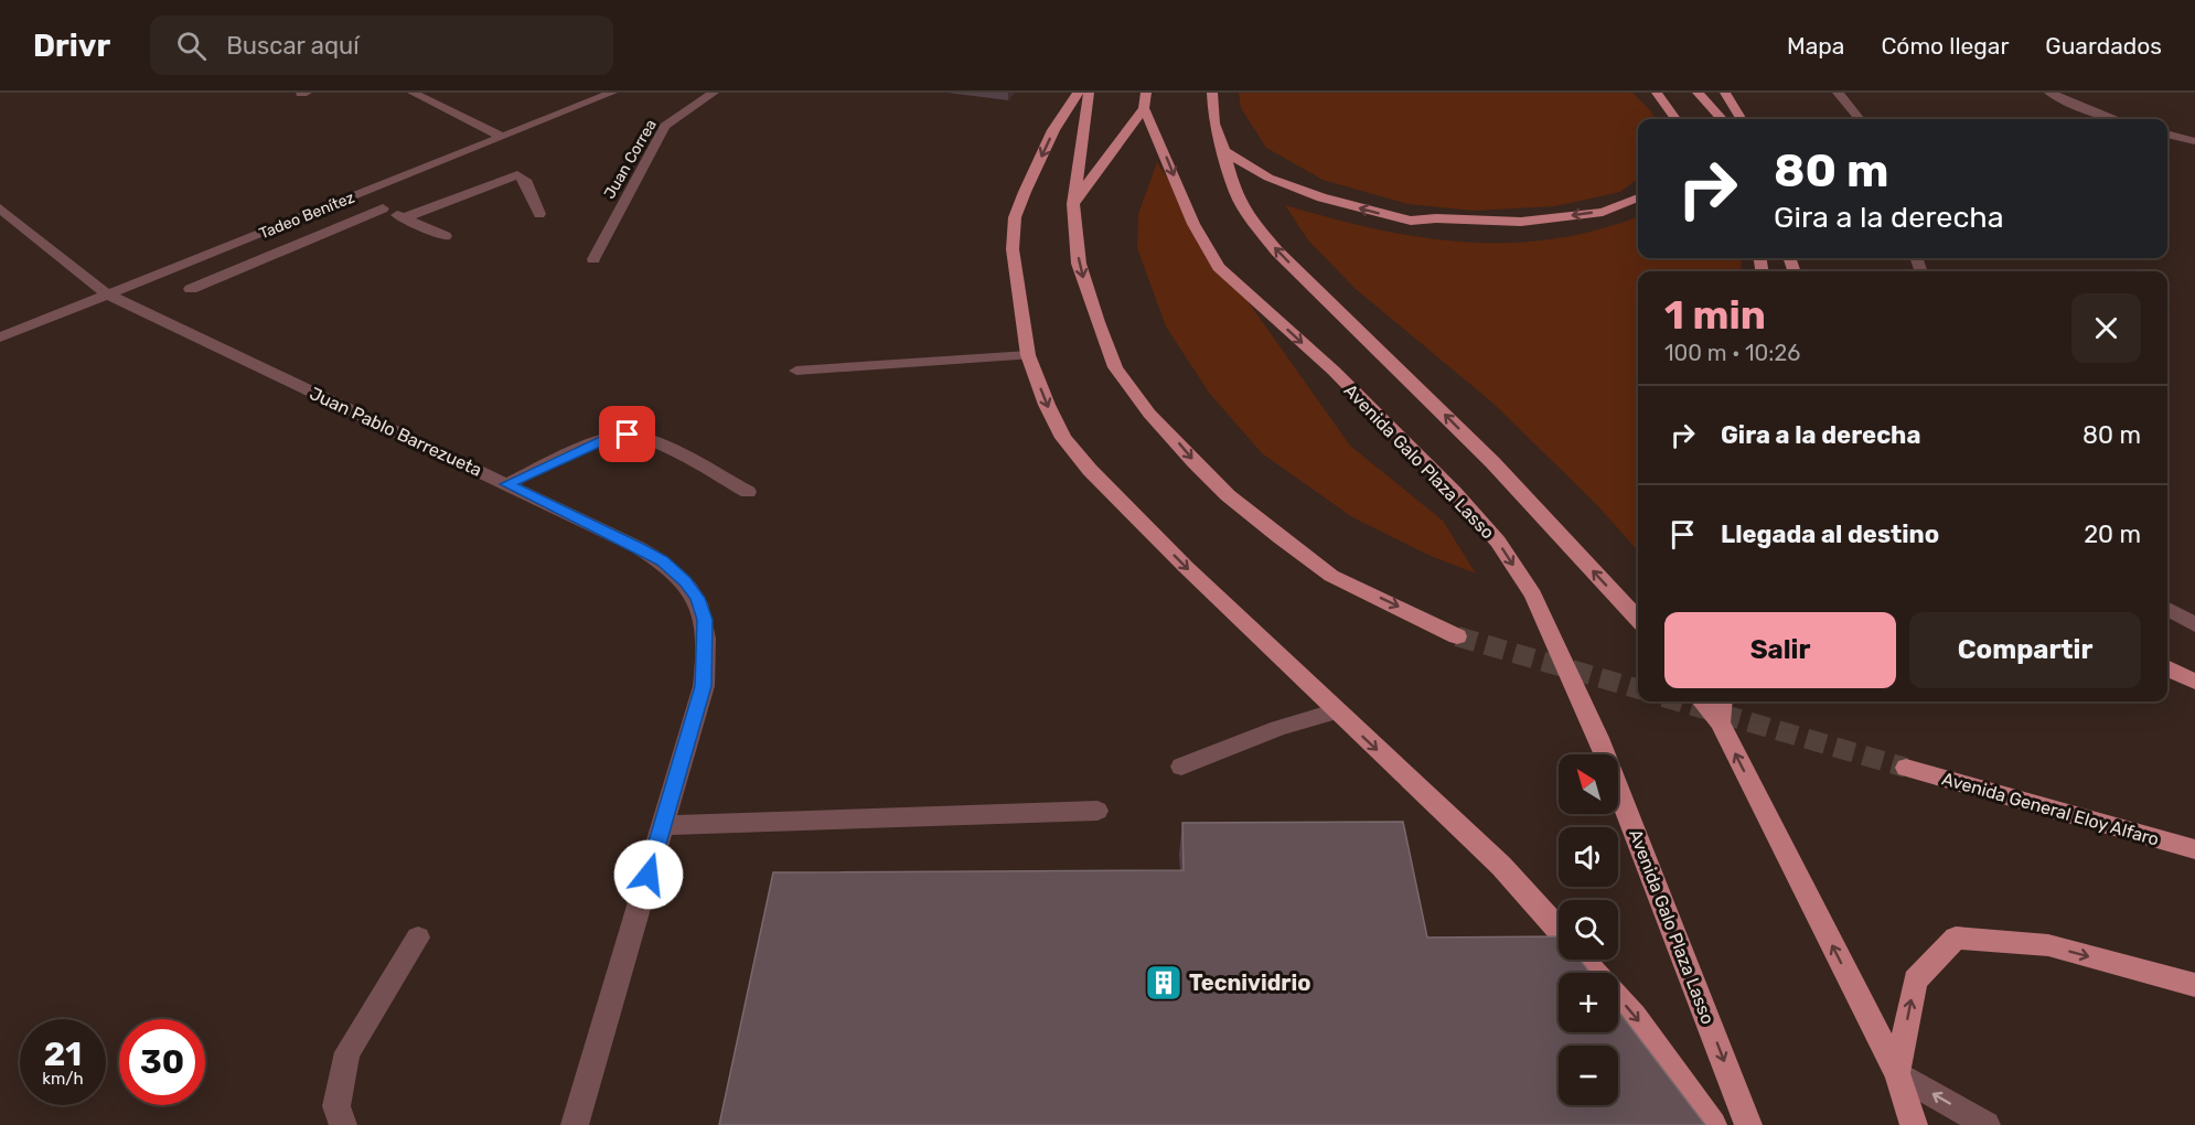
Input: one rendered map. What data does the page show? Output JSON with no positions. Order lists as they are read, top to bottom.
{
  "streets": {
    "main road": ["Avenida Galo Plaza Lasso", "Avenida General Eloy Alfaro"],
    "street": ["Juan Correa", "Tadeo Benítez", "Juan Pablo Barrezueta"]
  },
  "crossings": [
    ["Tadeo Benítez", "Juan Pablo Barrezueta"]
  ],
  "places": {
    "building": ["Tecnividrio"]
  },
  "north": "top left",
  "page": {
    "header": "Drivr",
    "search": "Buscar aquí",
    "nav": ["Mapa", "Cómo llegar", "Guardados"],
    "turn": ["80 m", "Gira a la derecha"],
    "heading": ["1 min", "100 m · 10:26"],
    "list": [
      {
        "name": "Gira a la derecha",
        "value": "80 m"
      },
      {
        "name": "Llegada al destino",
        "value": "20 m"
      }
    ],
    "buttons": ["Salir", "Compartir"],
    "map_buttons": ["+", "−"],
    "speed": "21 km/h",
    "limit": "30"
  }
}
